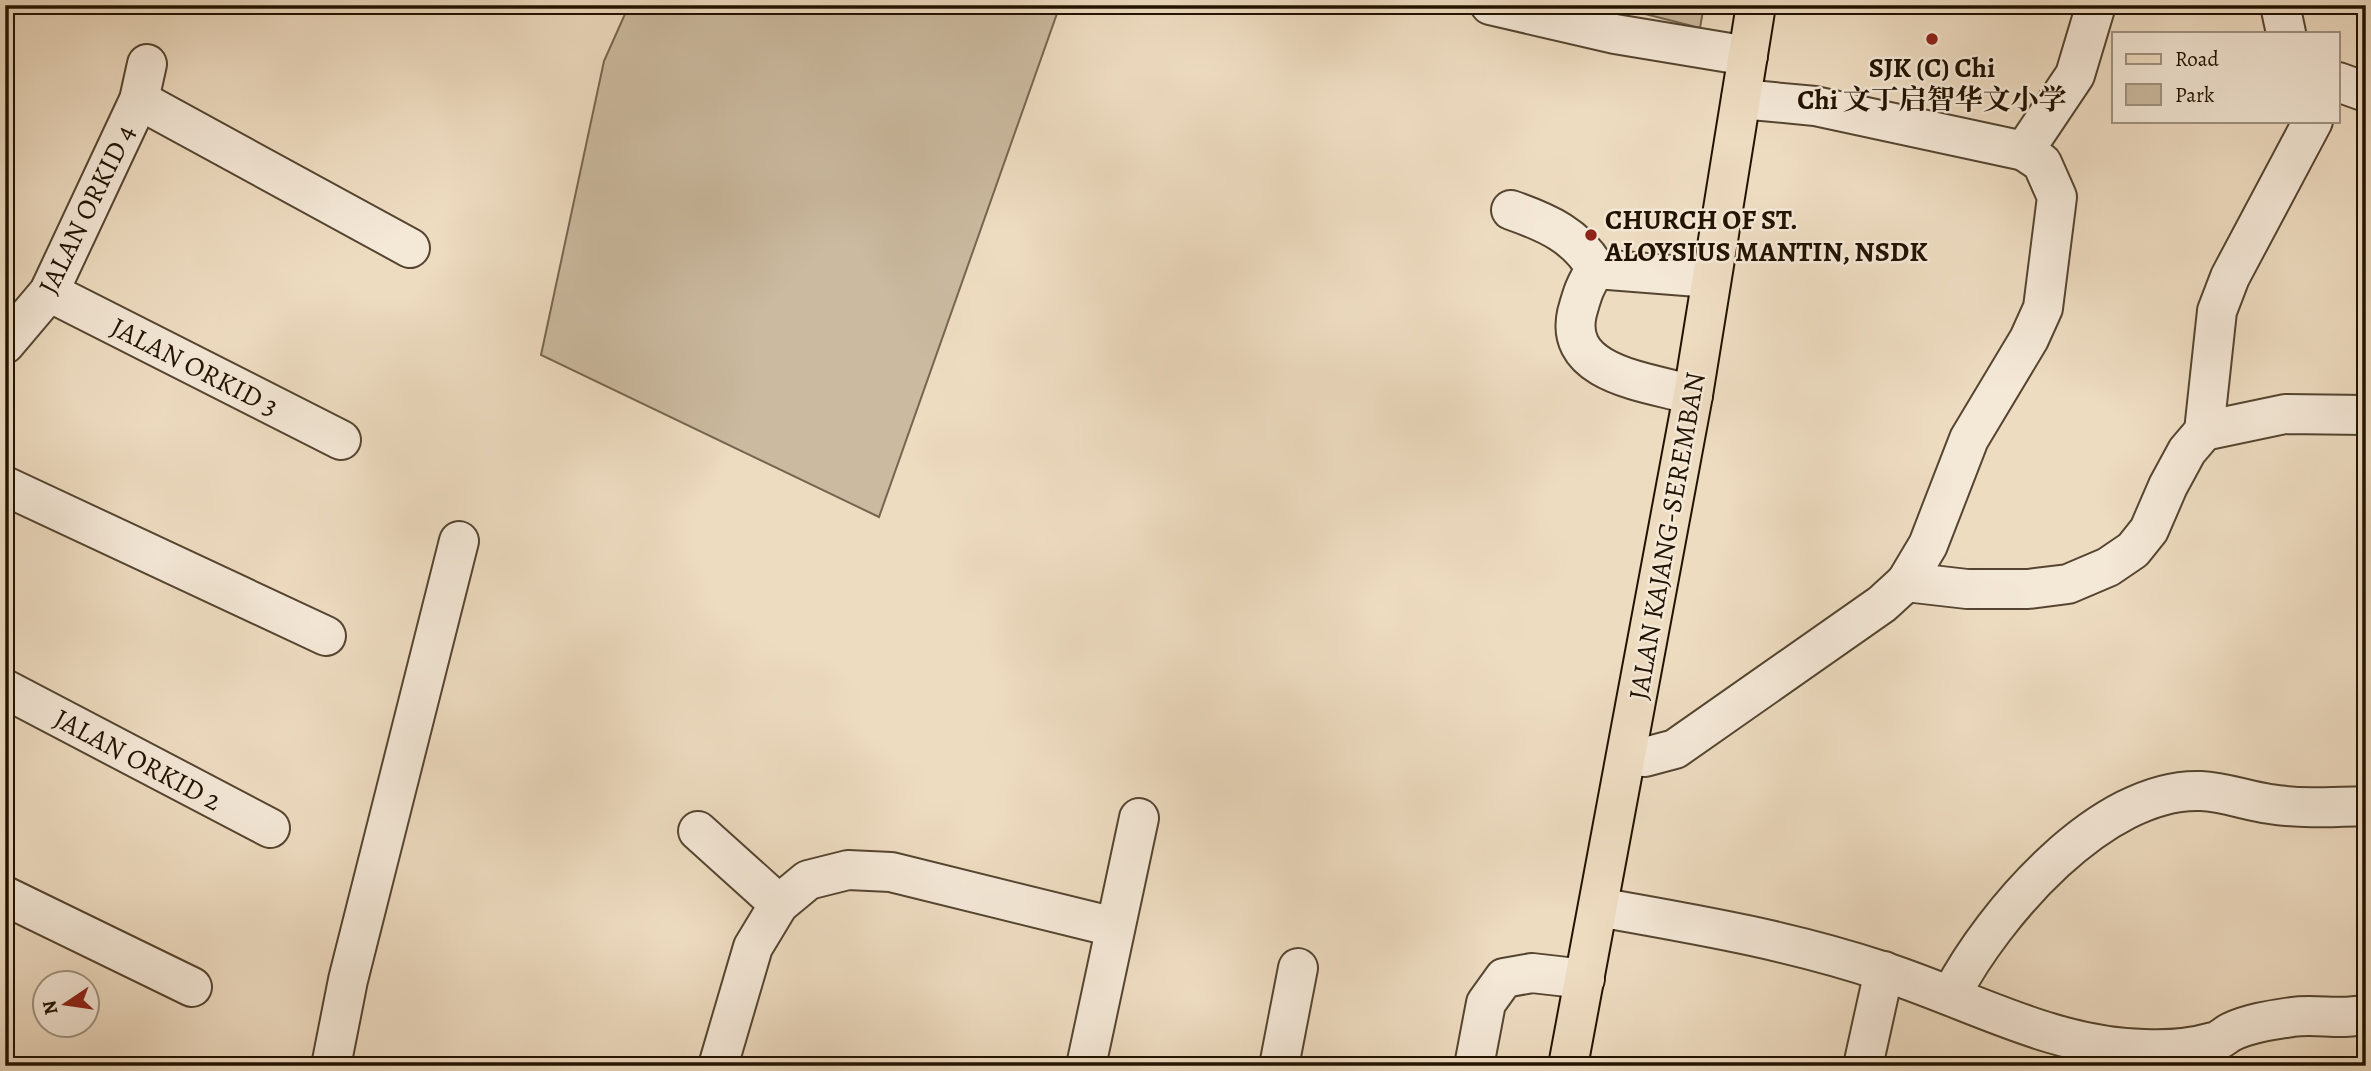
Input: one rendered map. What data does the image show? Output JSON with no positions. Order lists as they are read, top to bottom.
{
  "streets": {
    "main road": ["JALAN KAJANG-SEREMBAN"],
    "street": ["JALAN ORKID 4", "JALAN ORKID 3", "JALAN ORKID 2"]
  },
  "crossings": [
    ["JALAN ORKID 4", "JALAN ORKID 3"]
  ],
  "places": ["SJK (C) Chi Chi 文丁启智华文小学", "CHURCH OF ST. ALOYSIUS MANTIN, NSDK"],
  "legend": ["Road", "Park"],
  "north": "left"
}
